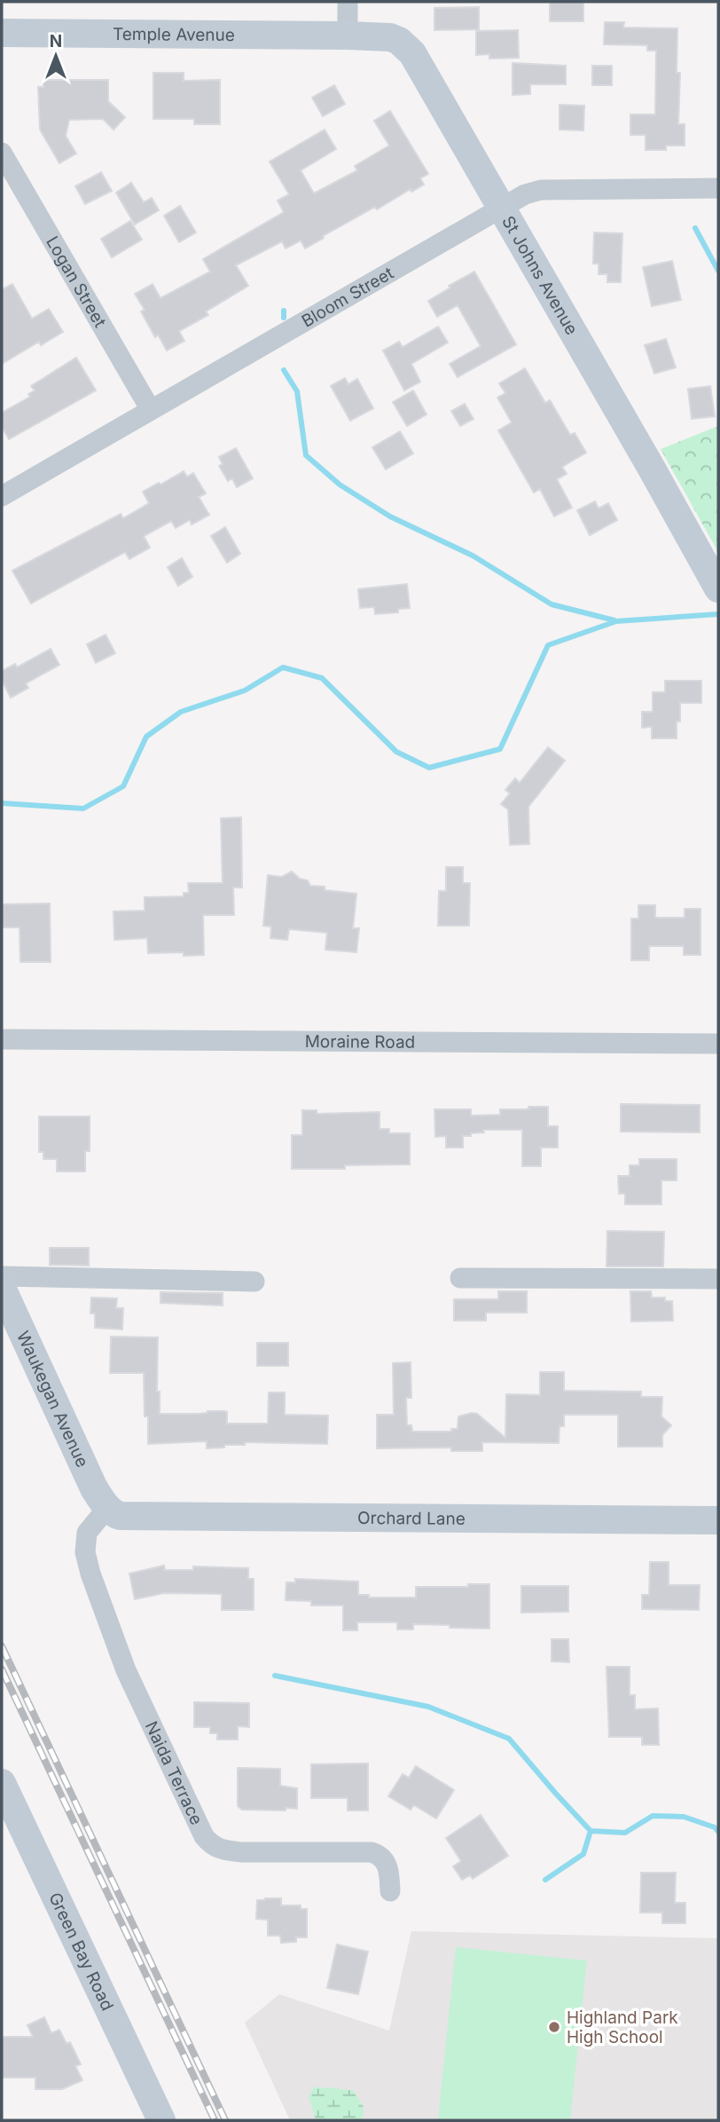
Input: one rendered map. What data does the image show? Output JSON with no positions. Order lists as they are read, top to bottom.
{
  "streets": {
    "street": [
      "Temple Avenue",
      "St Johns Avenue",
      "Logan Street",
      "Bloom Street",
      "Moraine Road",
      "Waukegan Avenue",
      "Orchard Lane",
      "Naida Terrace",
      "Green Bay Road"
    ]
  },
  "crossings": [
    ["Temple Avenue", "St Johns Avenue"],
    ["St Johns Avenue", "Bloom Street"],
    ["Logan Street", "Bloom Street"],
    ["Waukegan Avenue", "Orchard Lane"],
    ["Waukegan Avenue", "Naida Terrace"],
    ["Orchard Lane", "Naida Terrace"]
  ],
  "places": ["Highland Park High School"],
  "north": "top"
}
